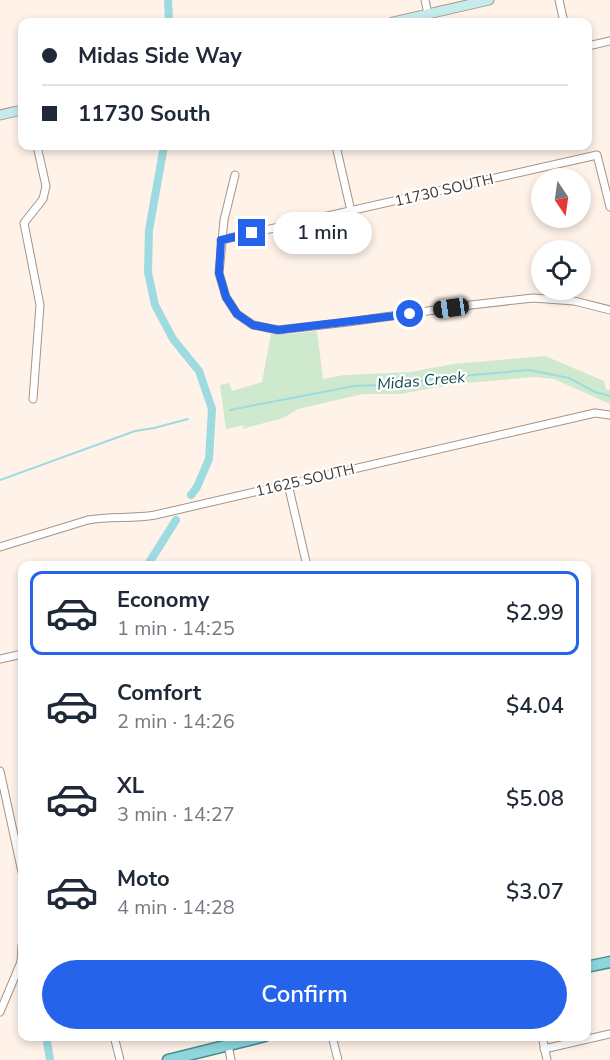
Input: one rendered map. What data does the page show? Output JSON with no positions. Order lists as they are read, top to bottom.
{
  "streets": {
    "street": ["11730 SOUTH", "11625 SOUTH"]
  },
  "water": ["Midas Creek"],
  "north": "bottom",
  "page": {
    "banner": ["Midas Side Way", "11730 South"],
    "bubble": "1 min",
    "list": [
      {
        "name": "Economy",
        "note": "1 min · 14:25",
        "value": "$2.99"
      },
      {
        "name": "Comfort",
        "note": "2 min · 14:26",
        "value": "$4.04"
      },
      {
        "name": "XL",
        "note": "3 min · 14:27",
        "value": "$5.08"
      },
      {
        "name": "Moto",
        "note": "4 min · 14:28",
        "value": "$3.07"
      }
    ],
    "buttons": "Confirm"
  }
}
